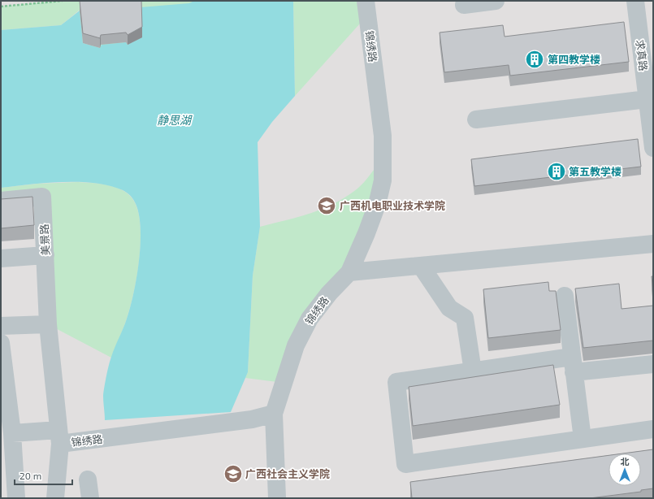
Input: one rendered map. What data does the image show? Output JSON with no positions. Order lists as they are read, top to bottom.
{
  "streets": {
    "lane": ["锦绣路", "求真路", "美景路"]
  },
  "crossings": [
    ["锦绣路", "美景路"]
  ],
  "water": ["静思湖"],
  "places": {
    "building": ["第四教学楼", "第五教学楼"],
    "school or university": ["广西机电职业技术学院", "广西社会主义学院"]
  },
  "scale_bar": "20 m",
  "north": "top"
}
